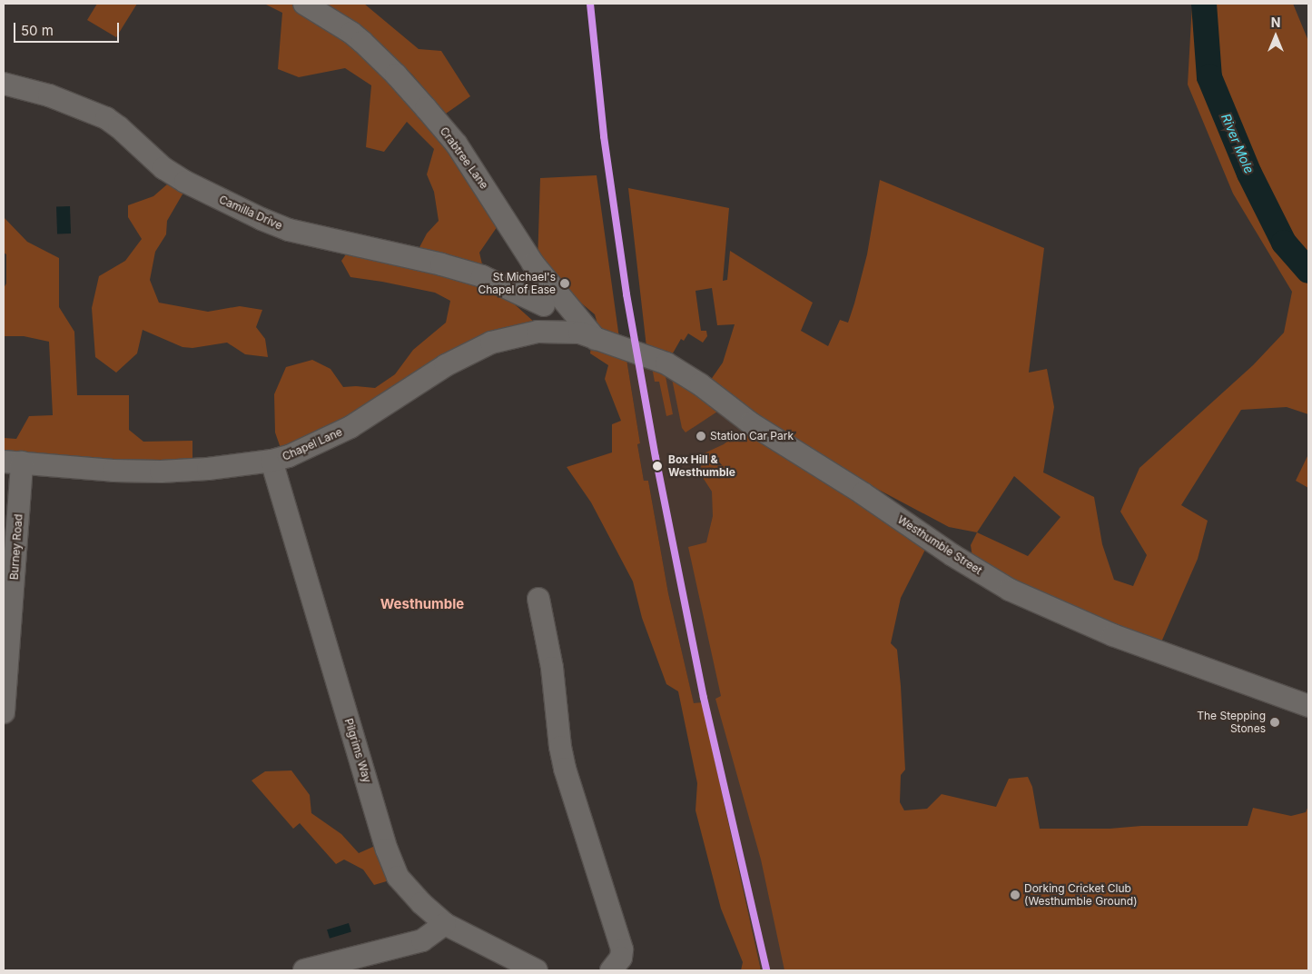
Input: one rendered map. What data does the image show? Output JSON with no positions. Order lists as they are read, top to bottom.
{
  "streets": {
    "street": [
      "Crabtree Lane",
      "Camilla Drive",
      "Chapel Lane",
      "Westhumble Street",
      "Burney Road",
      "Pilgrims Way"
    ]
  },
  "crossings": [
    ["Crabtree Lane", "Camilla Drive"],
    ["Crabtree Lane", "Chapel Lane"],
    ["Crabtree Lane", "Westhumble Street"],
    ["Camilla Drive", "Chapel Lane"],
    ["Camilla Drive", "Westhumble Street"],
    ["Chapel Lane", "Westhumble Street"],
    ["Chapel Lane", "Burney Road"],
    ["Chapel Lane", "Pilgrims Way"]
  ],
  "districts": ["Westhumble"],
  "water": ["River Mole"],
  "places": [
    "St Michael's Chapel of Ease",
    "Station Car Park",
    "Box Hill & Westhumble",
    "The Stepping Stones",
    "Dorking Cricket Club (Westhumble Ground)"
  ],
  "scale_bar": "50 m",
  "north": "top"
}
